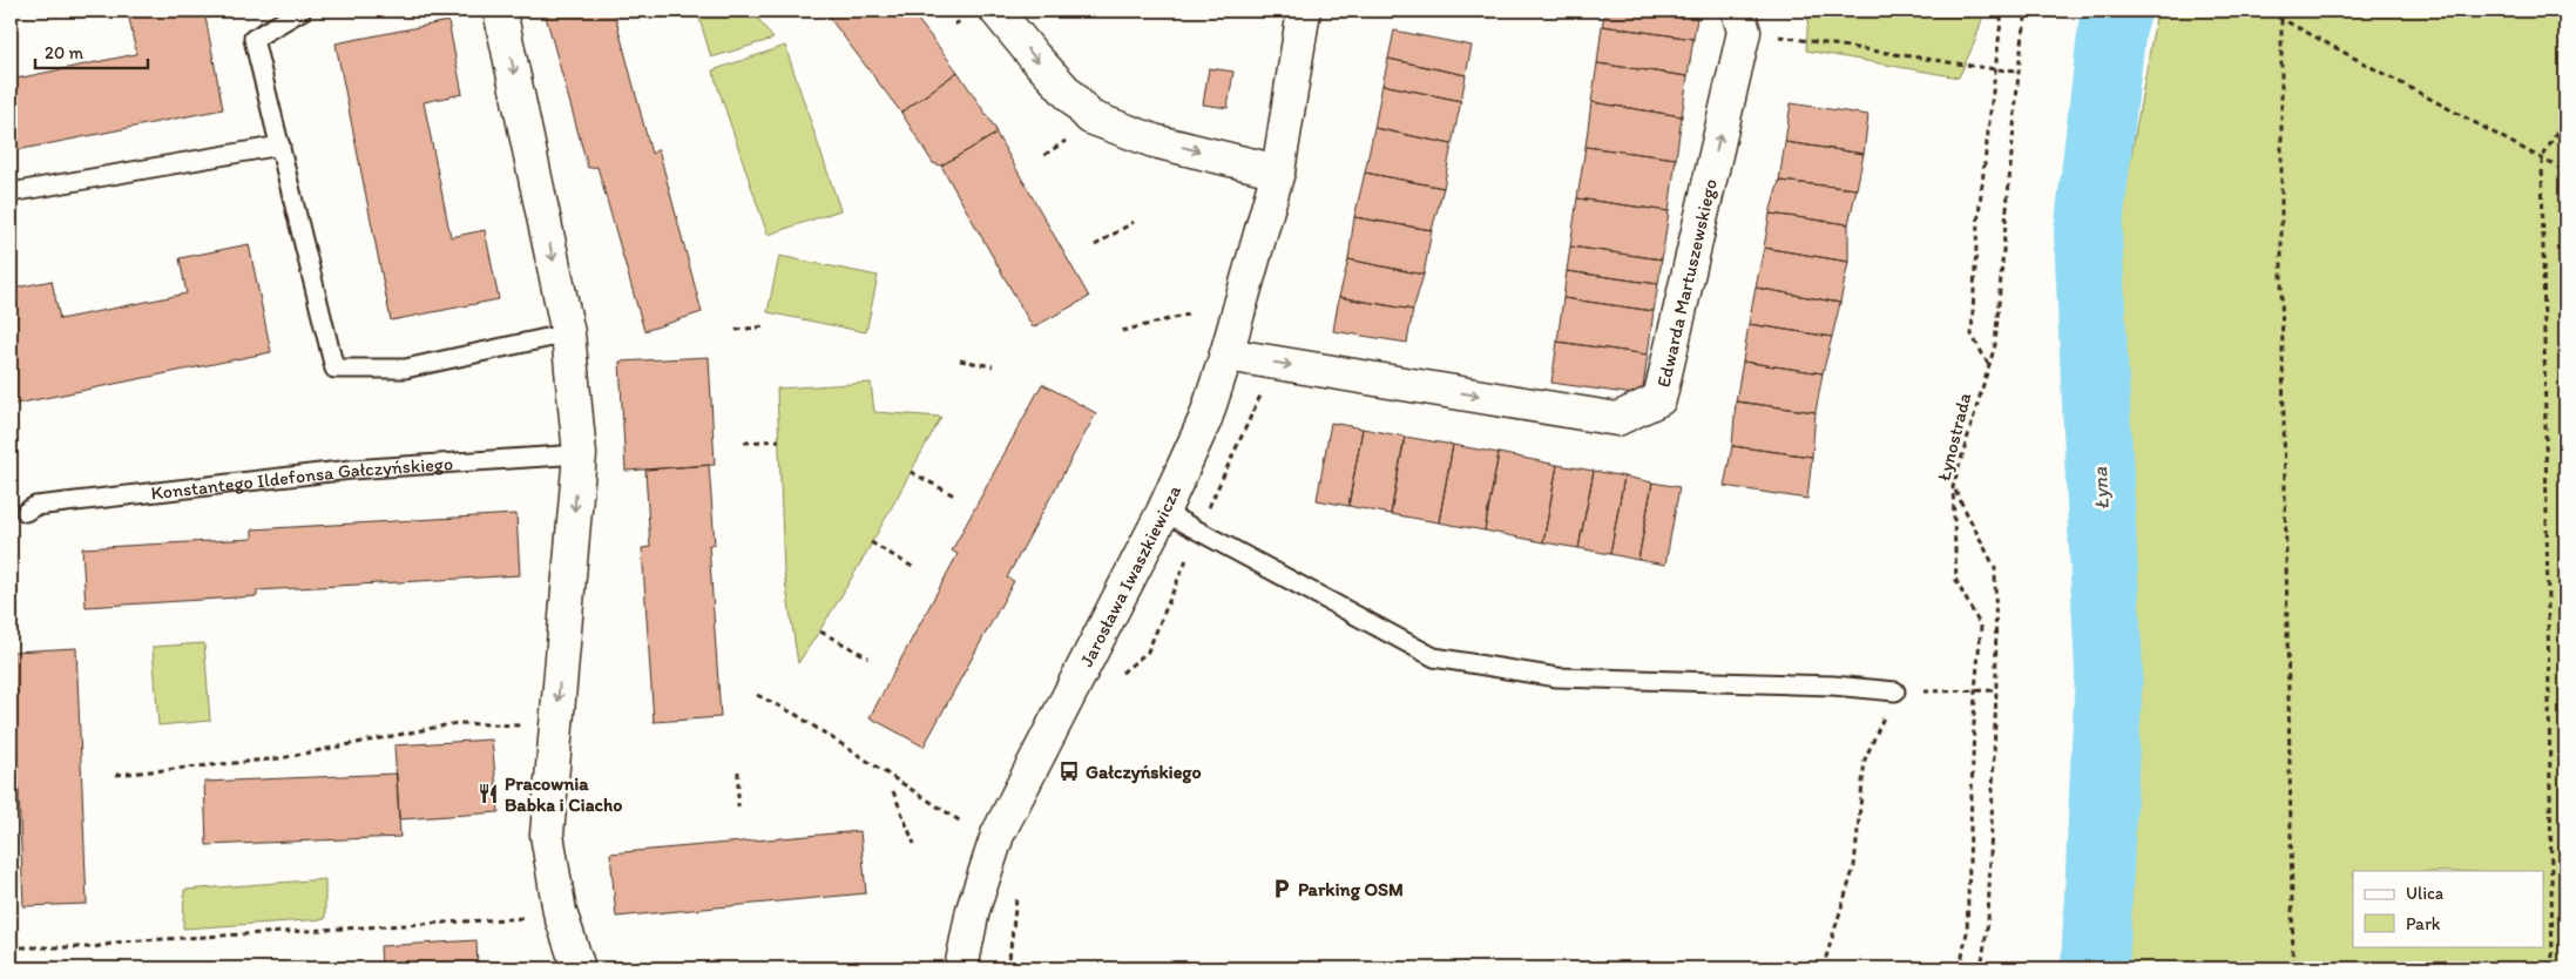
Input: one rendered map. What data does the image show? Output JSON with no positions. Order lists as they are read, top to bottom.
{
  "streets": {
    "street": ["Edwarda Martuszewskiego", "Jarosława Iwaszkiewicza"],
    "lane": ["Konstantego Ildefonsa Gałczyńskiego"],
    "path": ["Łynostrada"]
  },
  "crossings": [
    ["Edwarda Martuszewskiego", "Jarosława Iwaszkiewicza"]
  ],
  "water": ["Łyna"],
  "places": {
    "bus stop": ["Gałczyńskiego"],
    "restaurant": ["Pracownia Babka i Ciacho"],
    "parking": ["Parking OSM"]
  },
  "legend": ["Ulica", "Park"],
  "scale_bar": "20 m"
}
